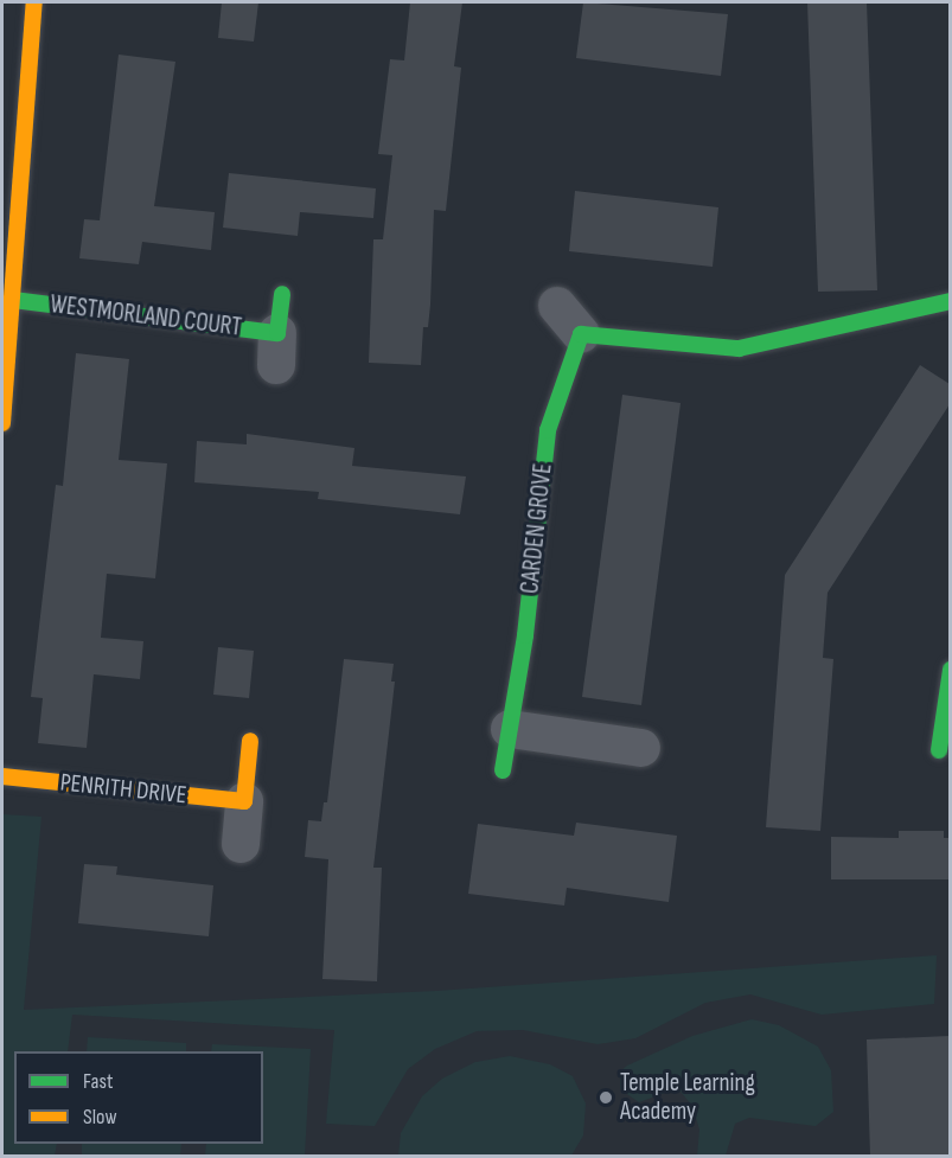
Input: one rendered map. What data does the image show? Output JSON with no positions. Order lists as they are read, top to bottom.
{
  "streets": {
    "street": ["WESTMORLAND COURT", "CARDEN GROVE", "PENRITH DRIVE"]
  },
  "places": ["Temple Learning Academy"],
  "legend": ["Fast", "Slow"]
}
